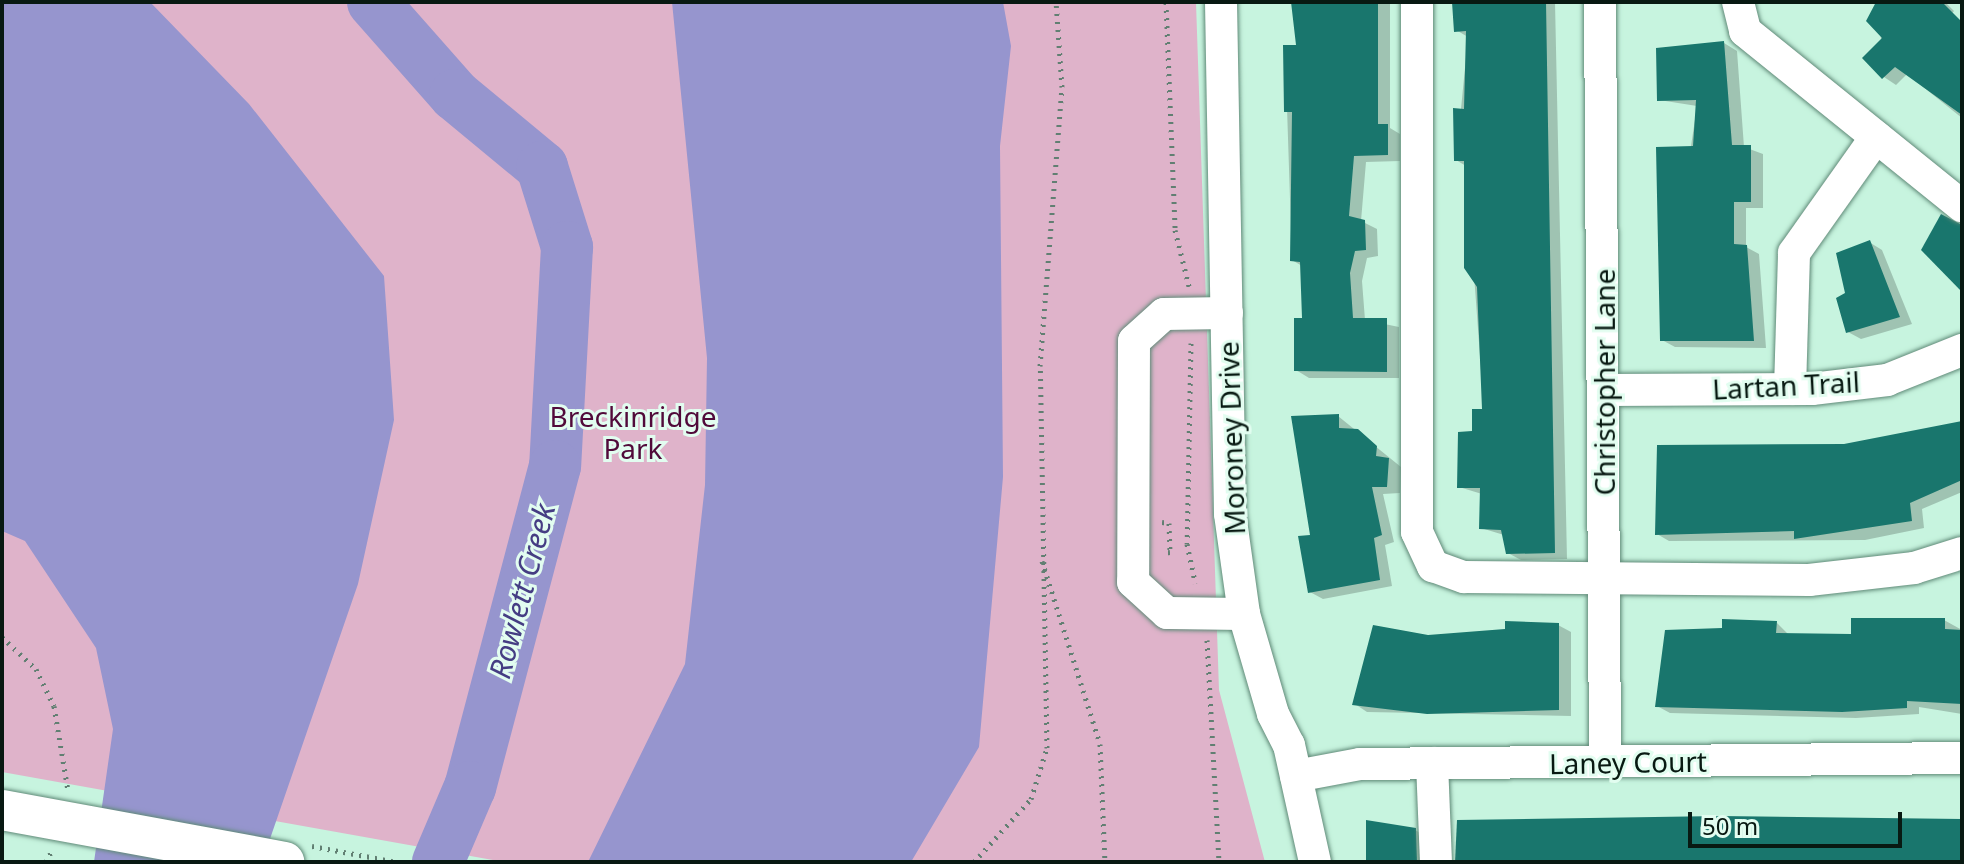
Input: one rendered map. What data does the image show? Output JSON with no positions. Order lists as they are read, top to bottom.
{
  "streets": {
    "street": [
      "Christopher Lane",
      "Lartan Trail",
      "Moroney Drive",
      "Laney Court"
    ]
  },
  "crossings": [
    ["Christopher Lane", "Lartan Trail"],
    ["Christopher Lane", "Laney Court"],
    ["Moroney Drive", "Laney Court"]
  ],
  "water": ["Rowlett Creek"],
  "parks": ["Breckinridge Park"],
  "scale_bar": "50 m"
}
